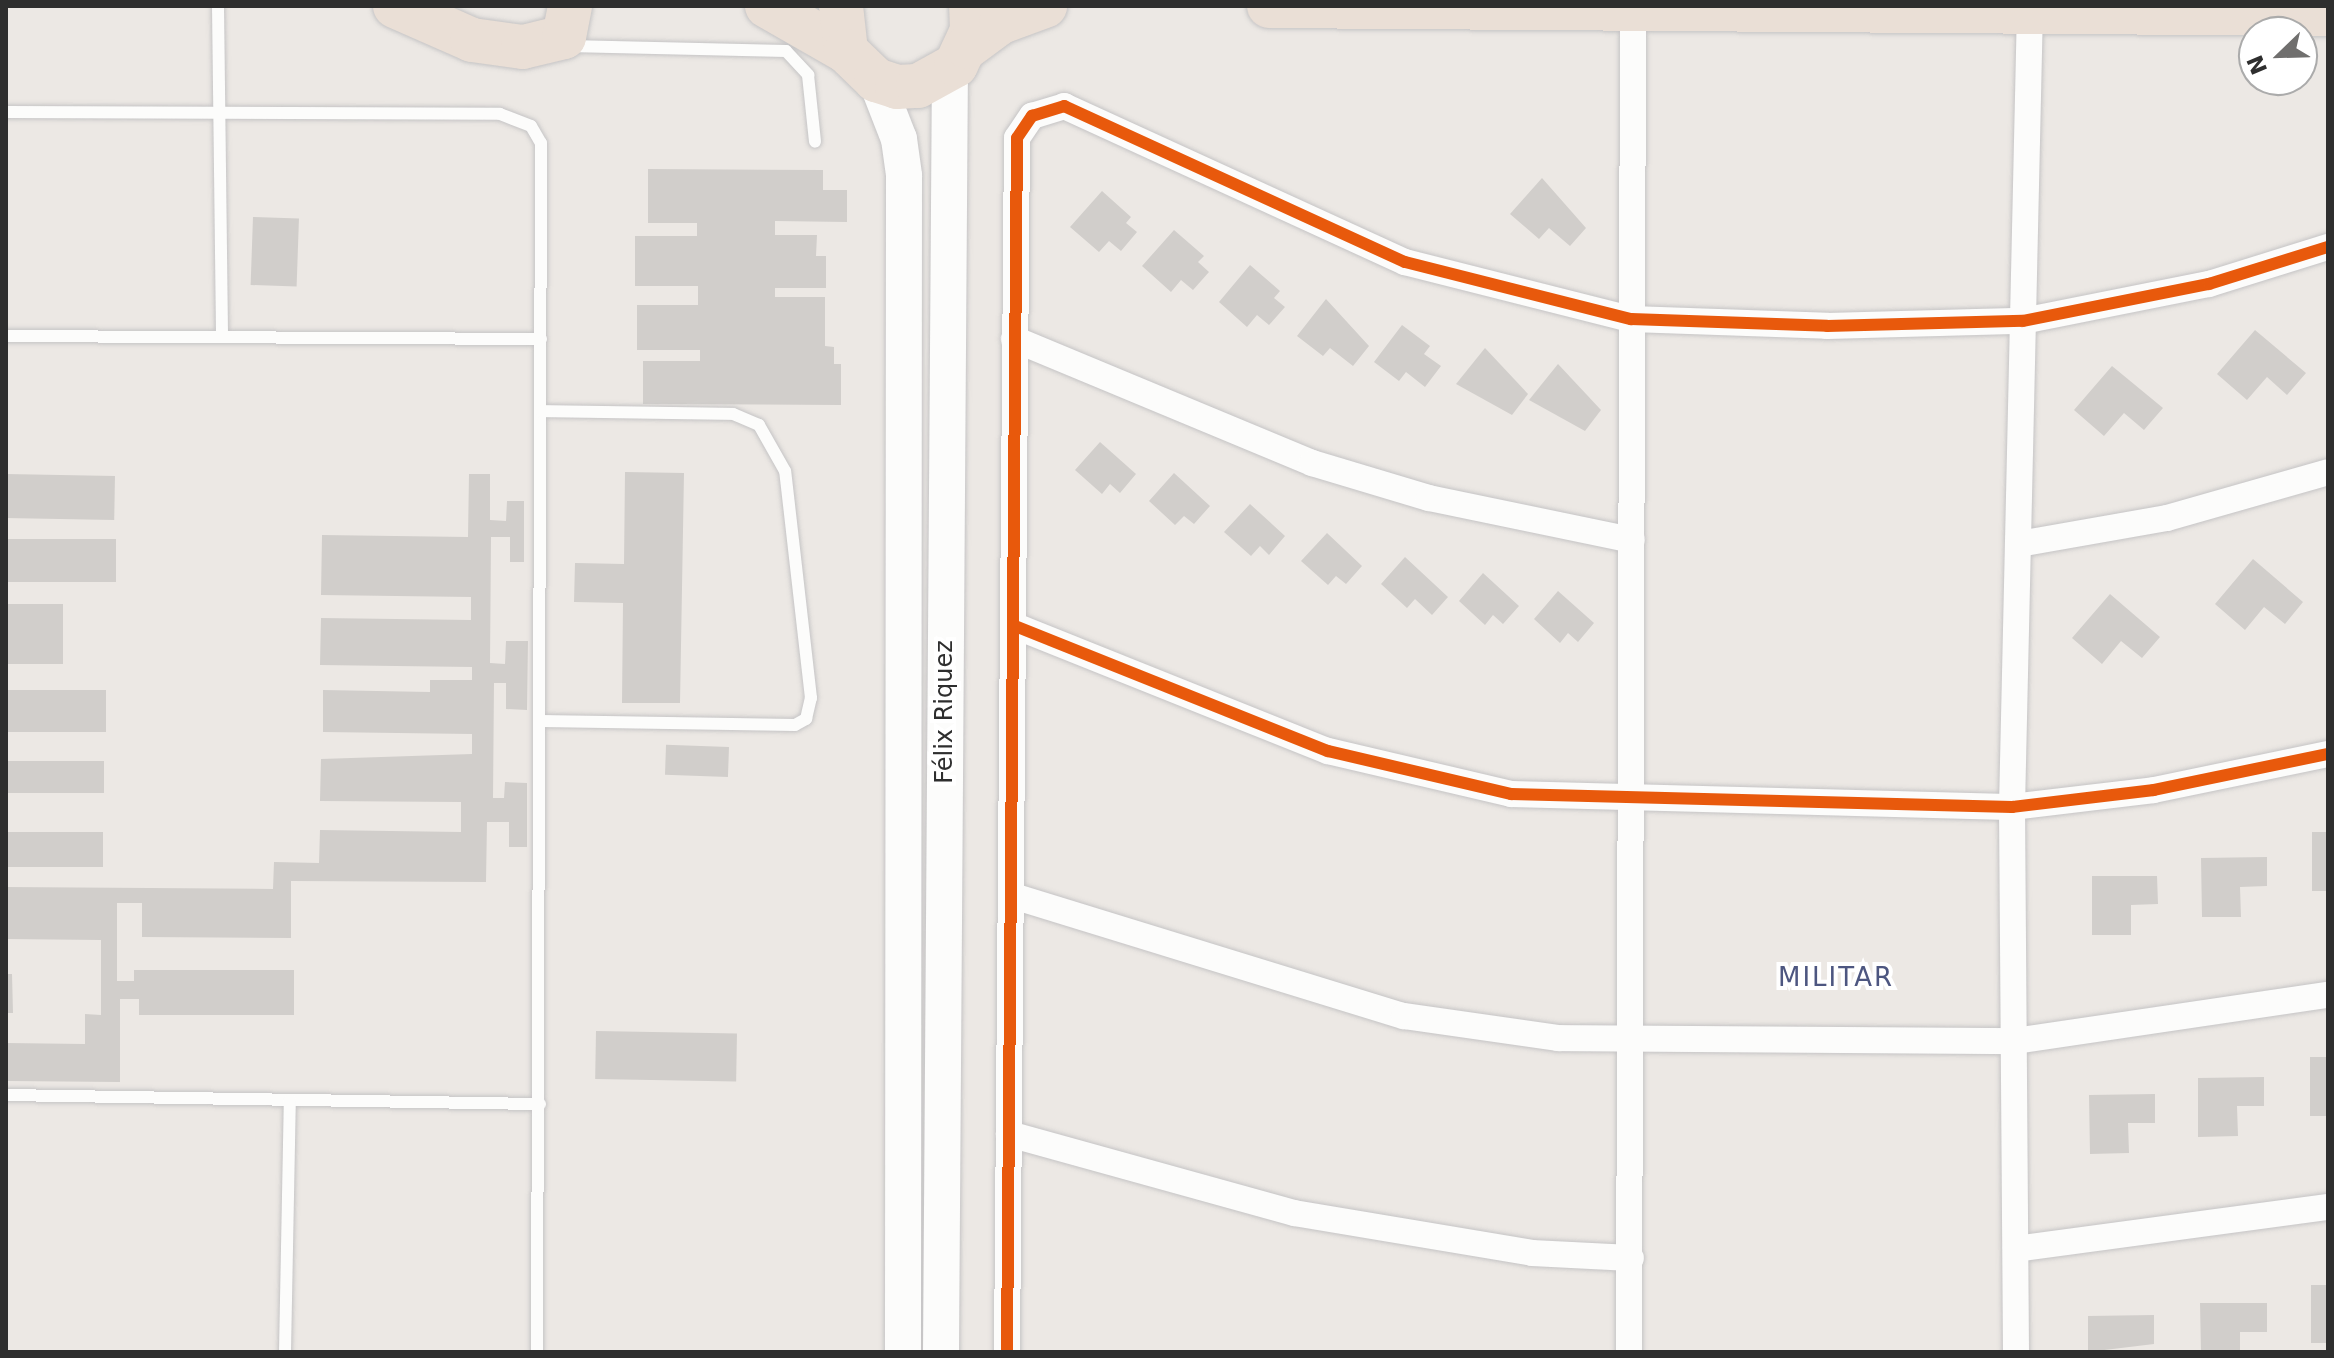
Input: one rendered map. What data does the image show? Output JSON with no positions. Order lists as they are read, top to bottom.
{
  "streets": {
    "street": ["Félix Riquez"]
  },
  "districts": ["MILITAR"],
  "north": "bottom left"
}
